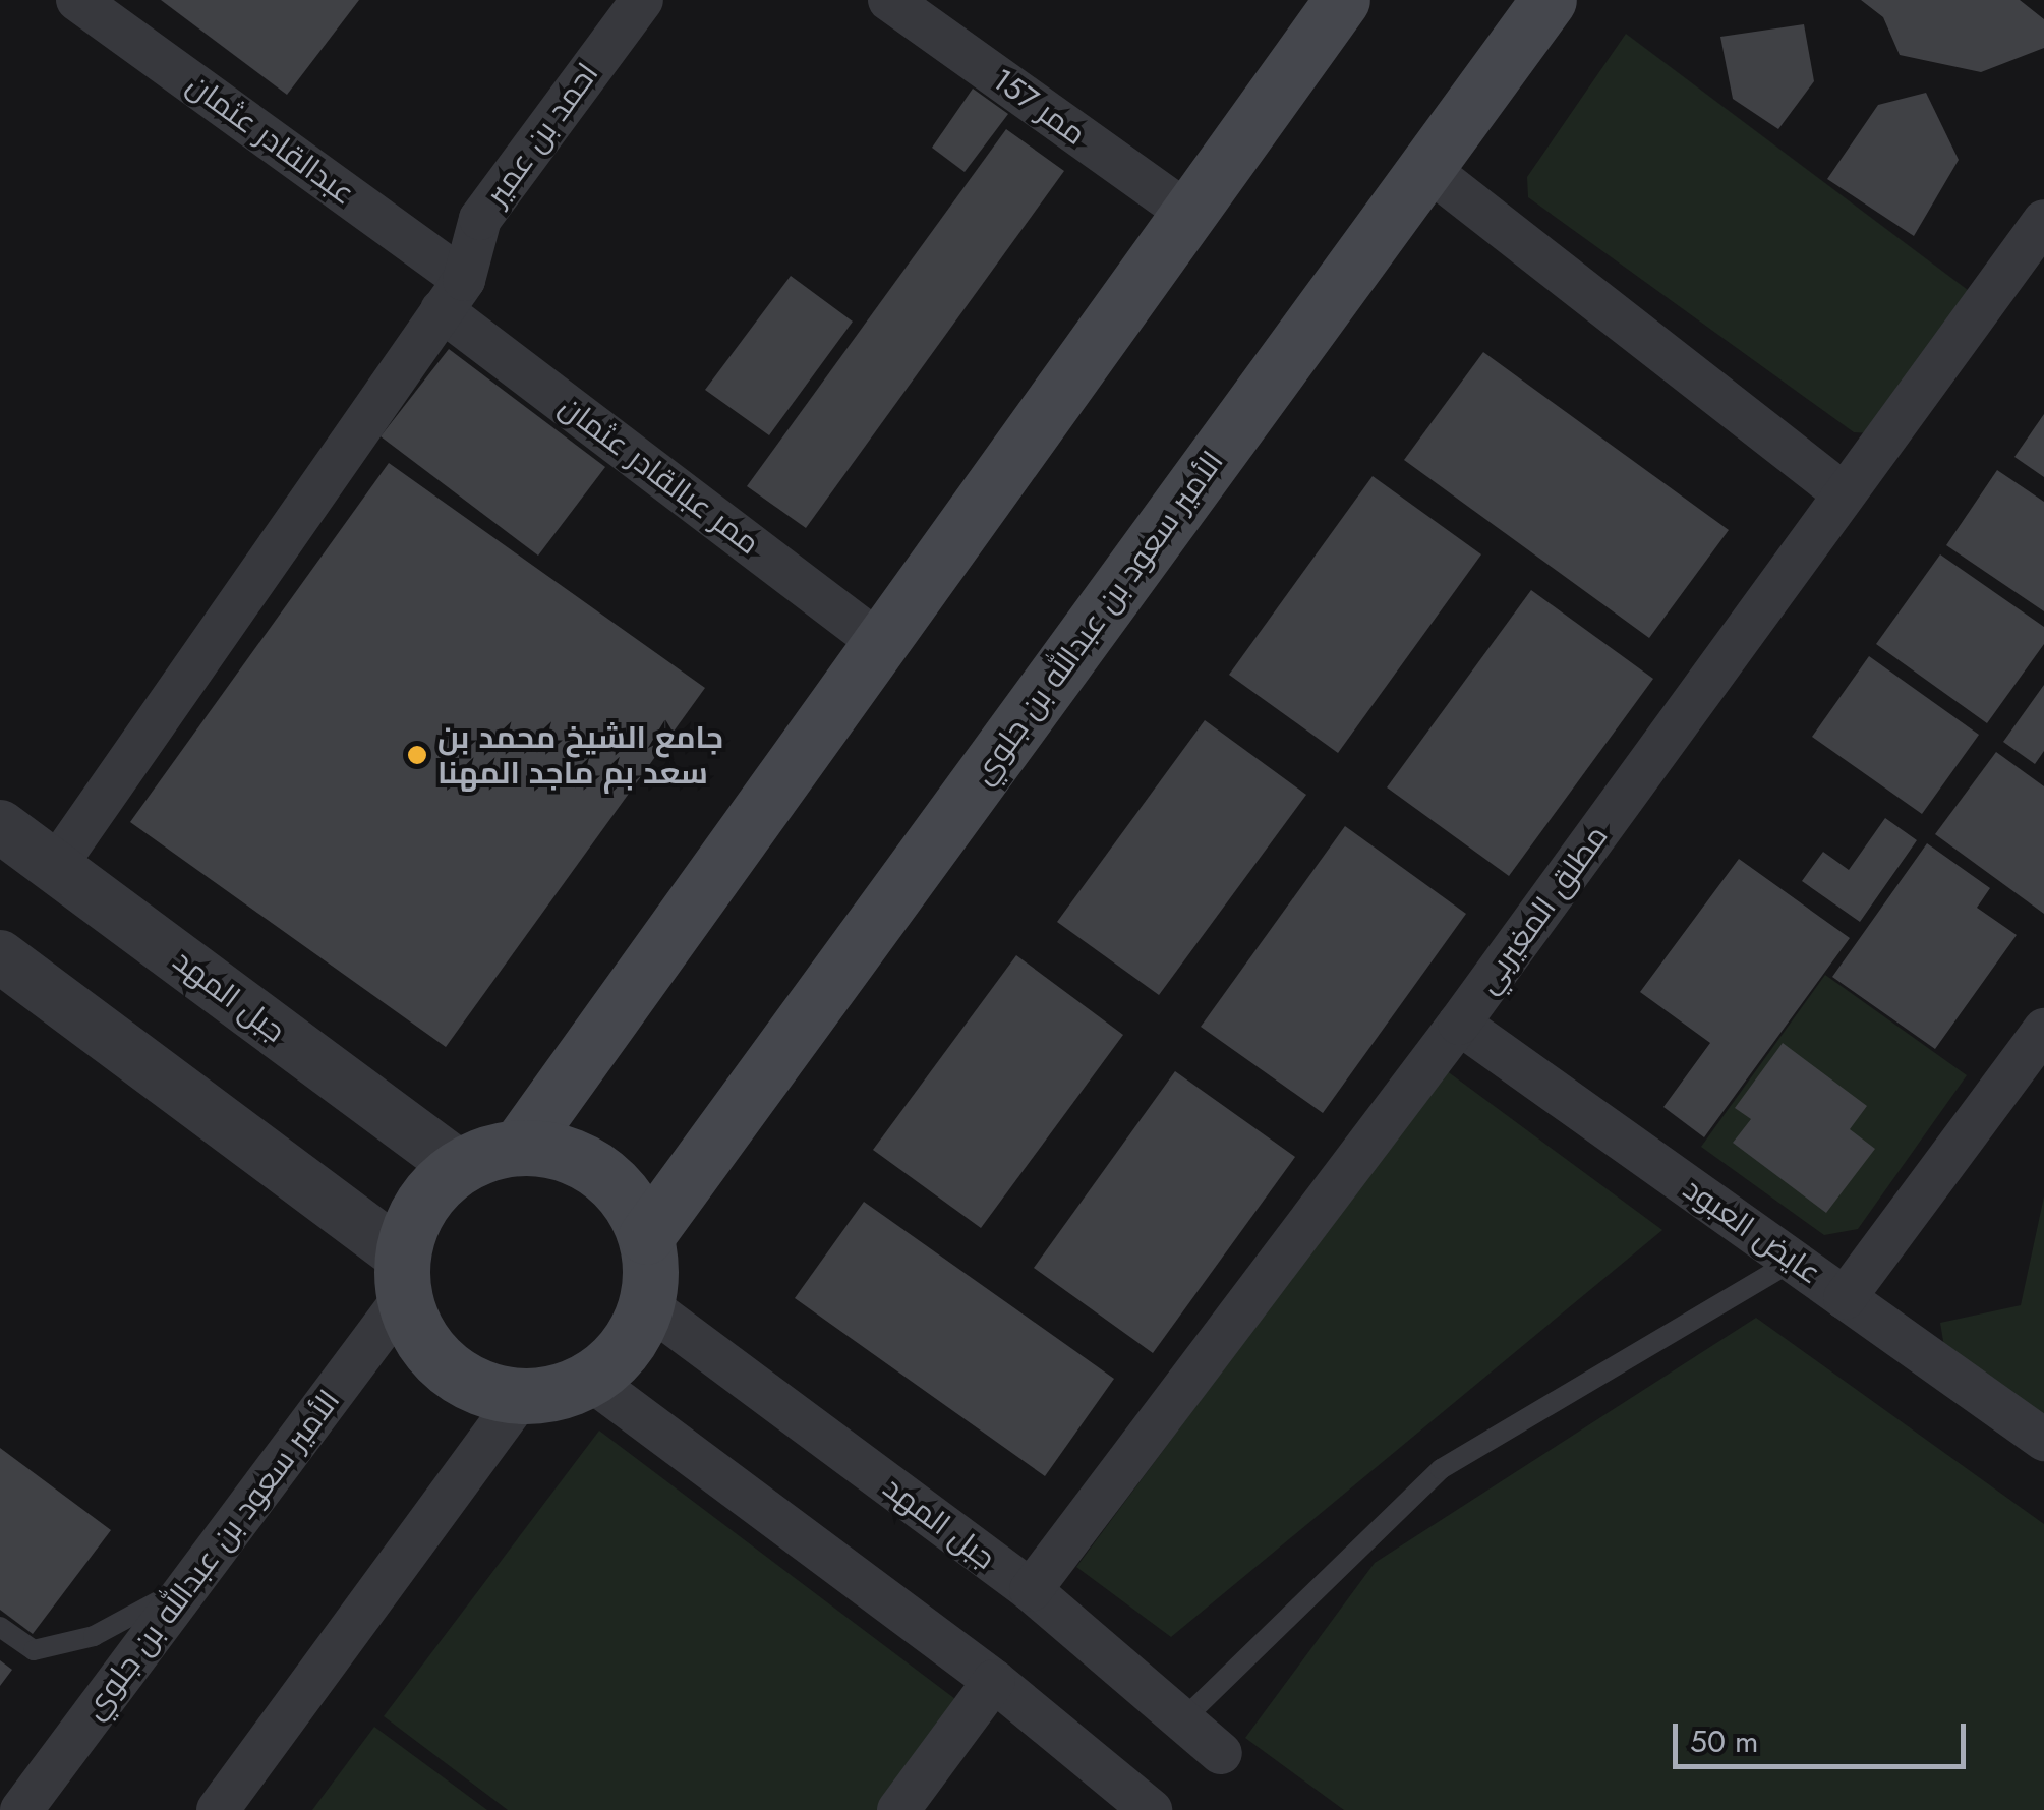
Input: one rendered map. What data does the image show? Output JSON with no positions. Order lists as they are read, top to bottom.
{
  "streets": {
    "main road": ["الأمير سعود بن عبدالله بن جلوي"],
    "street": [
      "ممر 157",
      "احمد بن عمير",
      "عبدالقادر عثمان",
      "ممر عبالقادر عثمان",
      "مطلق المغيربي",
      "جبل المهد",
      "عايض العبود"
    ]
  },
  "crossings": [
    ["احمد بن عمير", "عبدالقادر عثمان"],
    ["احمد بن عمير", "ممر عبالقادر عثمان"],
    ["احمد بن عمير", "جبل المهد"],
    ["عبدالقادر عثمان", "ممر عبالقادر عثمان"],
    ["الأمير سعود بن عبدالله بن جلوي", "جبل المهد"],
    ["مطلق المغيربي", "جبل المهد"],
    ["مطلق المغيربي", "عايض العبود"]
  ],
  "places": ["جامع الشيخ محمد بن سعد بم ماجد المهنا"],
  "scale_bar": "50 m"
}
